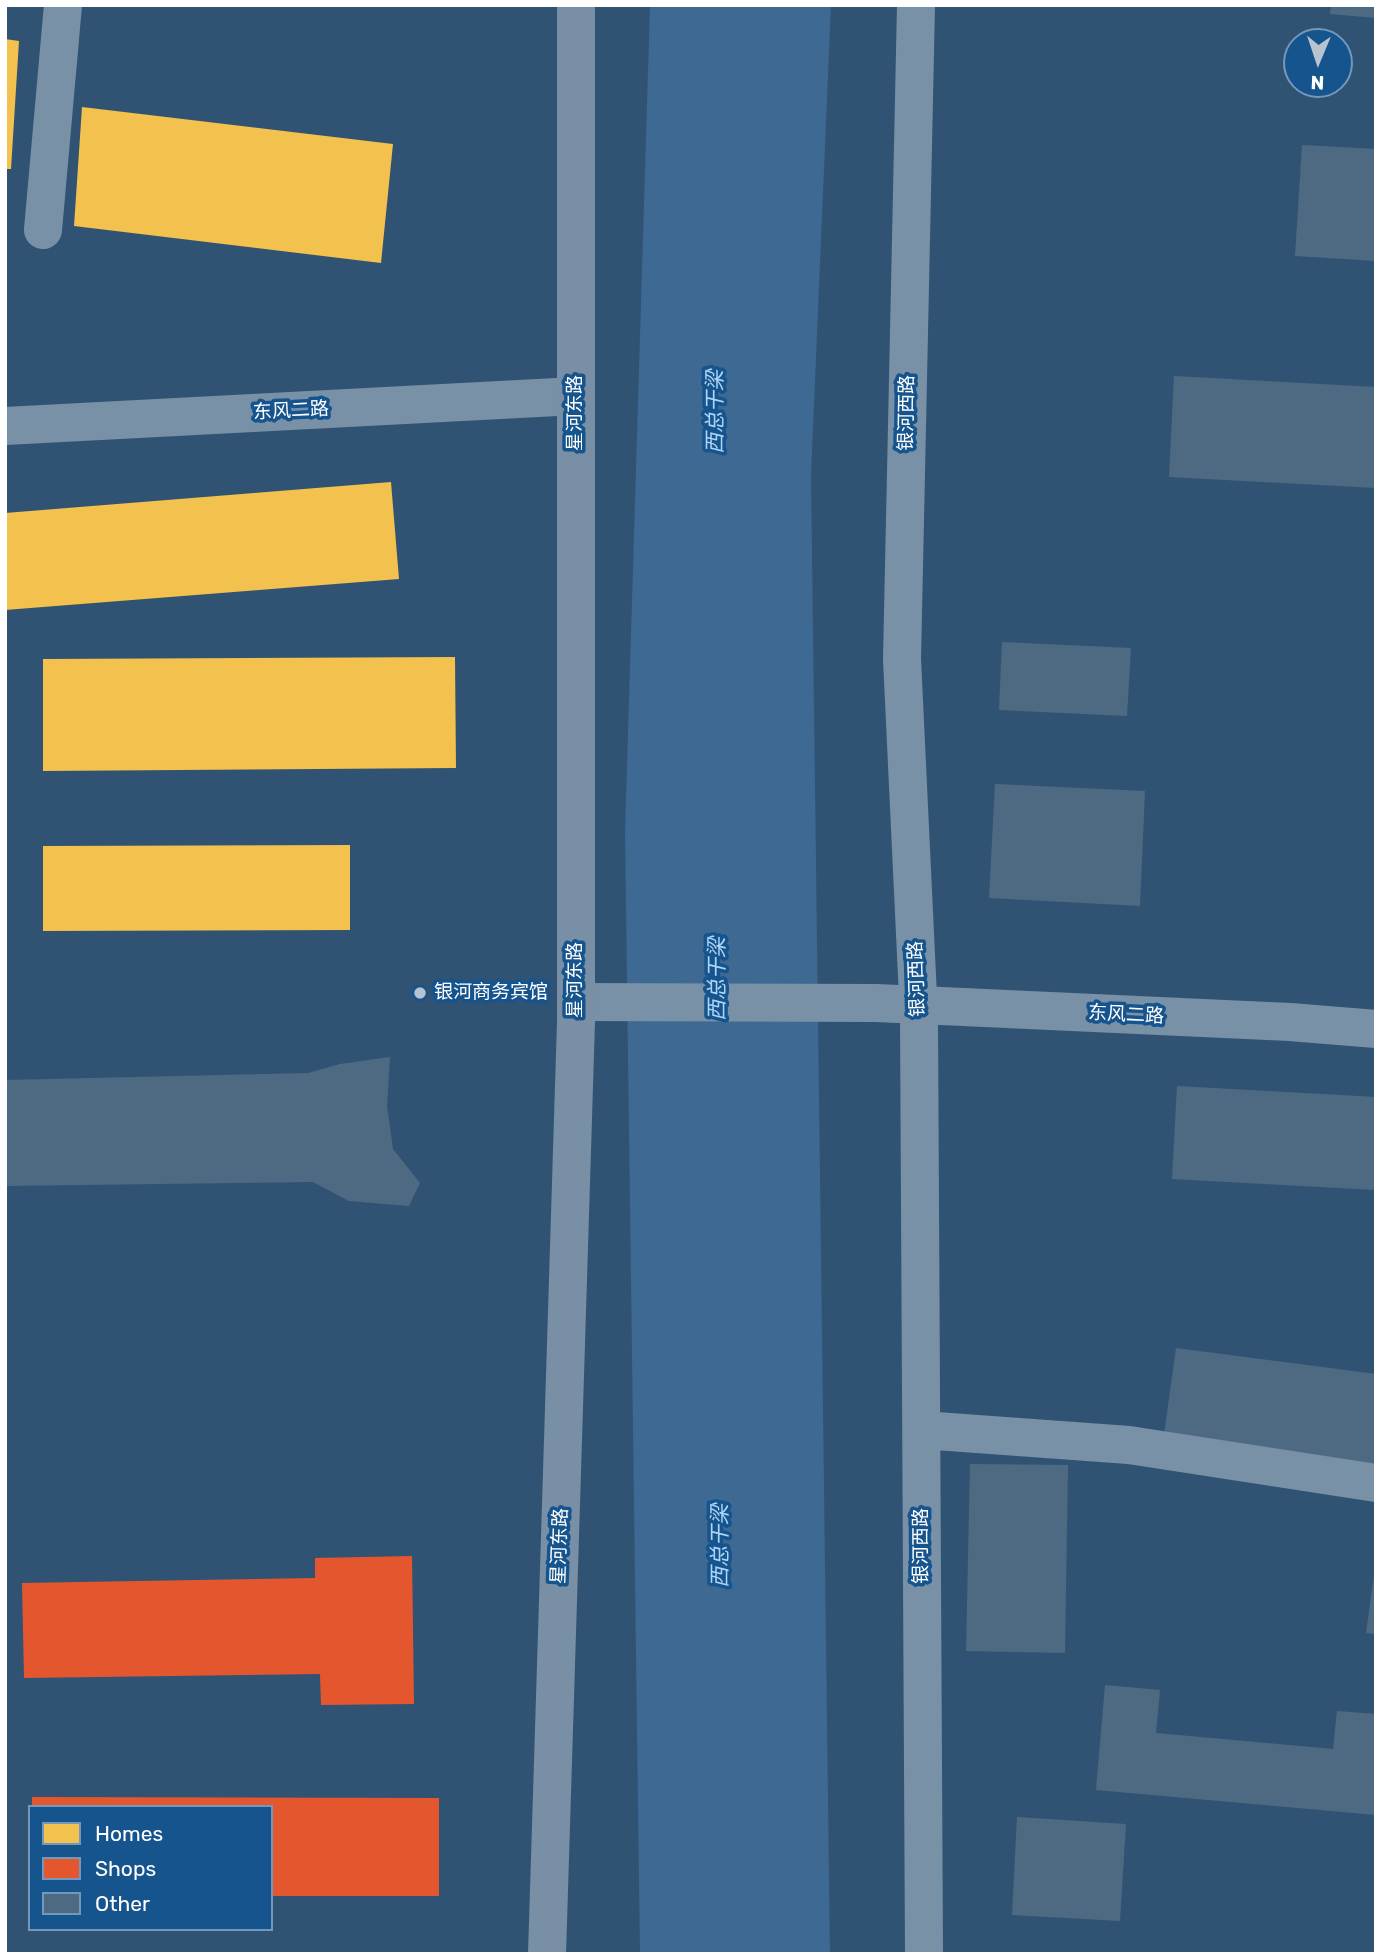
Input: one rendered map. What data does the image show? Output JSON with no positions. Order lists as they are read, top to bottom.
{
  "streets": {
    "main road": ["星河东路"],
    "street": ["东风二路", "银河西路"]
  },
  "crossings": [
    ["东风二路", "星河东路"],
    ["东风二路", "银河西路"]
  ],
  "water": ["西总干梁"],
  "places": ["银河商务宾馆"],
  "legend": ["Homes", "Shops", "Other"],
  "north": "bottom"
}
